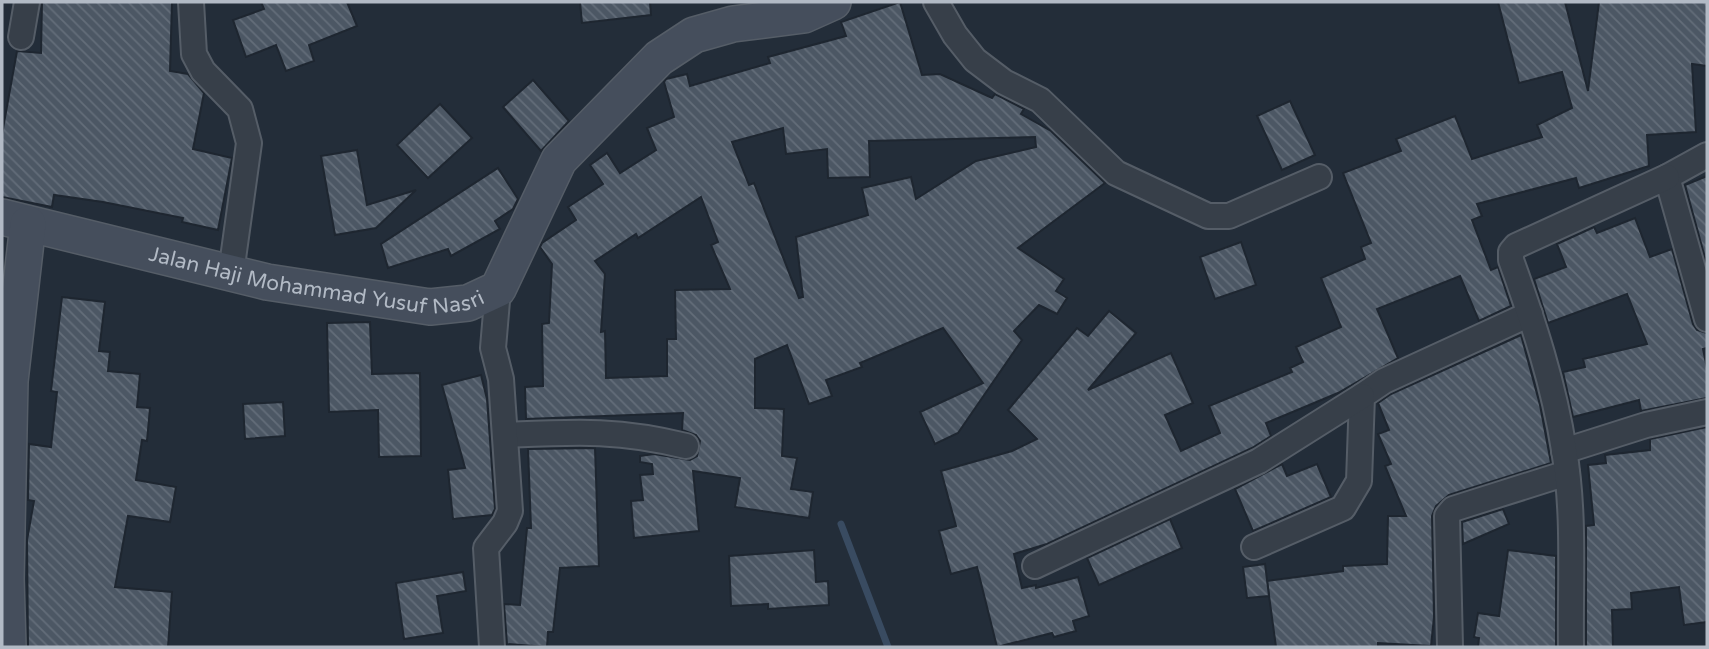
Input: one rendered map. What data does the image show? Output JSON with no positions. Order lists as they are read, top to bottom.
{
  "streets": {
    "street": ["Jalan Haji Mohammad Yusuf Nasri"]
  }
}
